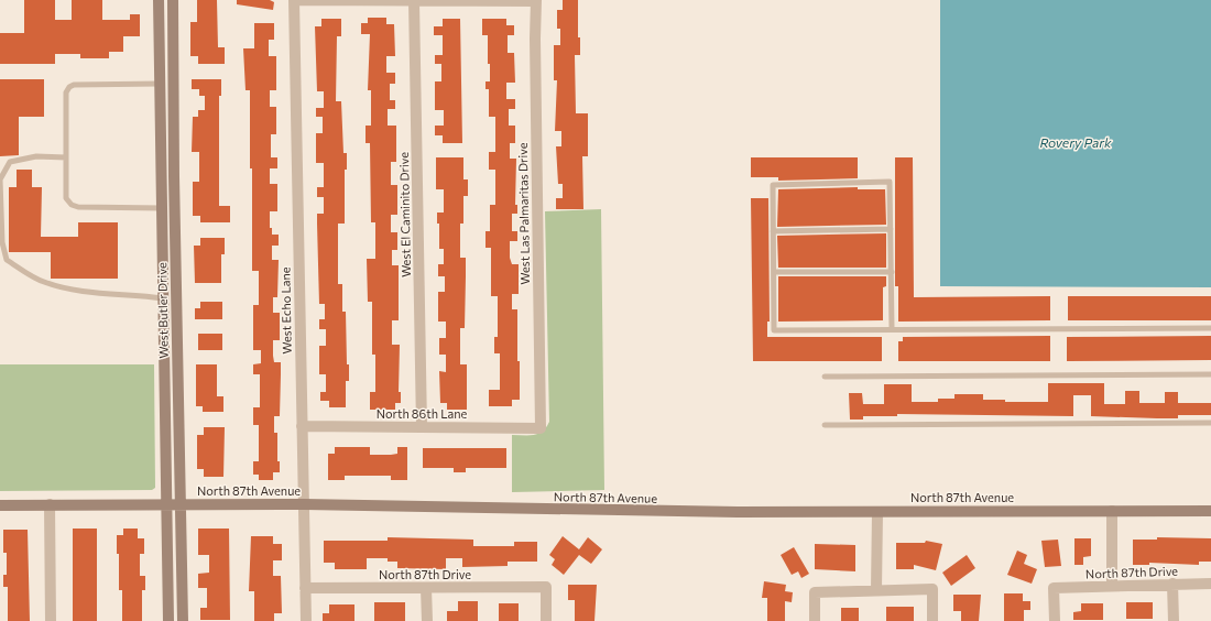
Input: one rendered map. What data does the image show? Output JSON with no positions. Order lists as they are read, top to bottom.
{
  "streets": {
    "street": [
      "West Las Palmaritas Drive",
      "West El Caminito Drive",
      "West Butler Drive",
      "West Echo Lane",
      "North 86th Lane",
      "North 87th Avenue",
      "North 87th Drive"
    ]
  },
  "crossings": [
    ["West Las Palmaritas Drive", "North 86th Lane"],
    ["West El Caminito Drive", "North 86th Lane"],
    ["West Butler Drive", "North 87th Avenue"],
    ["West Echo Lane", "North 86th Lane"],
    ["West Echo Lane", "North 87th Avenue"],
    ["West Echo Lane", "North 87th Drive"]
  ],
  "water": ["Rovery Park"]
}
